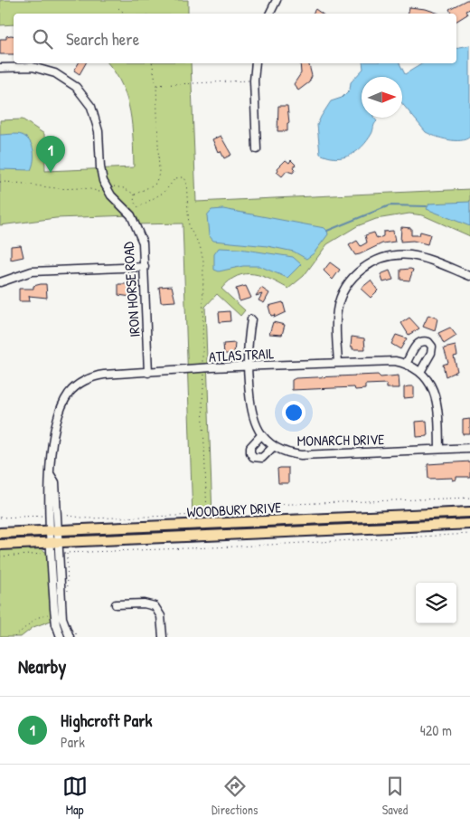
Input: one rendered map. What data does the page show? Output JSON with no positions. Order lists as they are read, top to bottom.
{
  "streets": {
    "main road": ["WOODBURY DRIVE"],
    "street": ["IRON HORSE ROAD", "ATLAS TRAIL", "MONARCH DRIVE"]
  },
  "crossings": [
    ["IRON HORSE ROAD", "ATLAS TRAIL"],
    ["ATLAS TRAIL", "MONARCH DRIVE"],
    ["ATLAS TRAIL", "WOODBURY DRIVE"]
  ],
  "north": "right",
  "page": {
    "search": "Search here",
    "pins": "1",
    "heading": "Nearby",
    "list": [
      {
        "mark": "1",
        "name": "Highcroft Park",
        "note": "Park",
        "value": "420 m"
      }
    ],
    "nav": ["Map", "Directions", "Saved"]
  }
}
